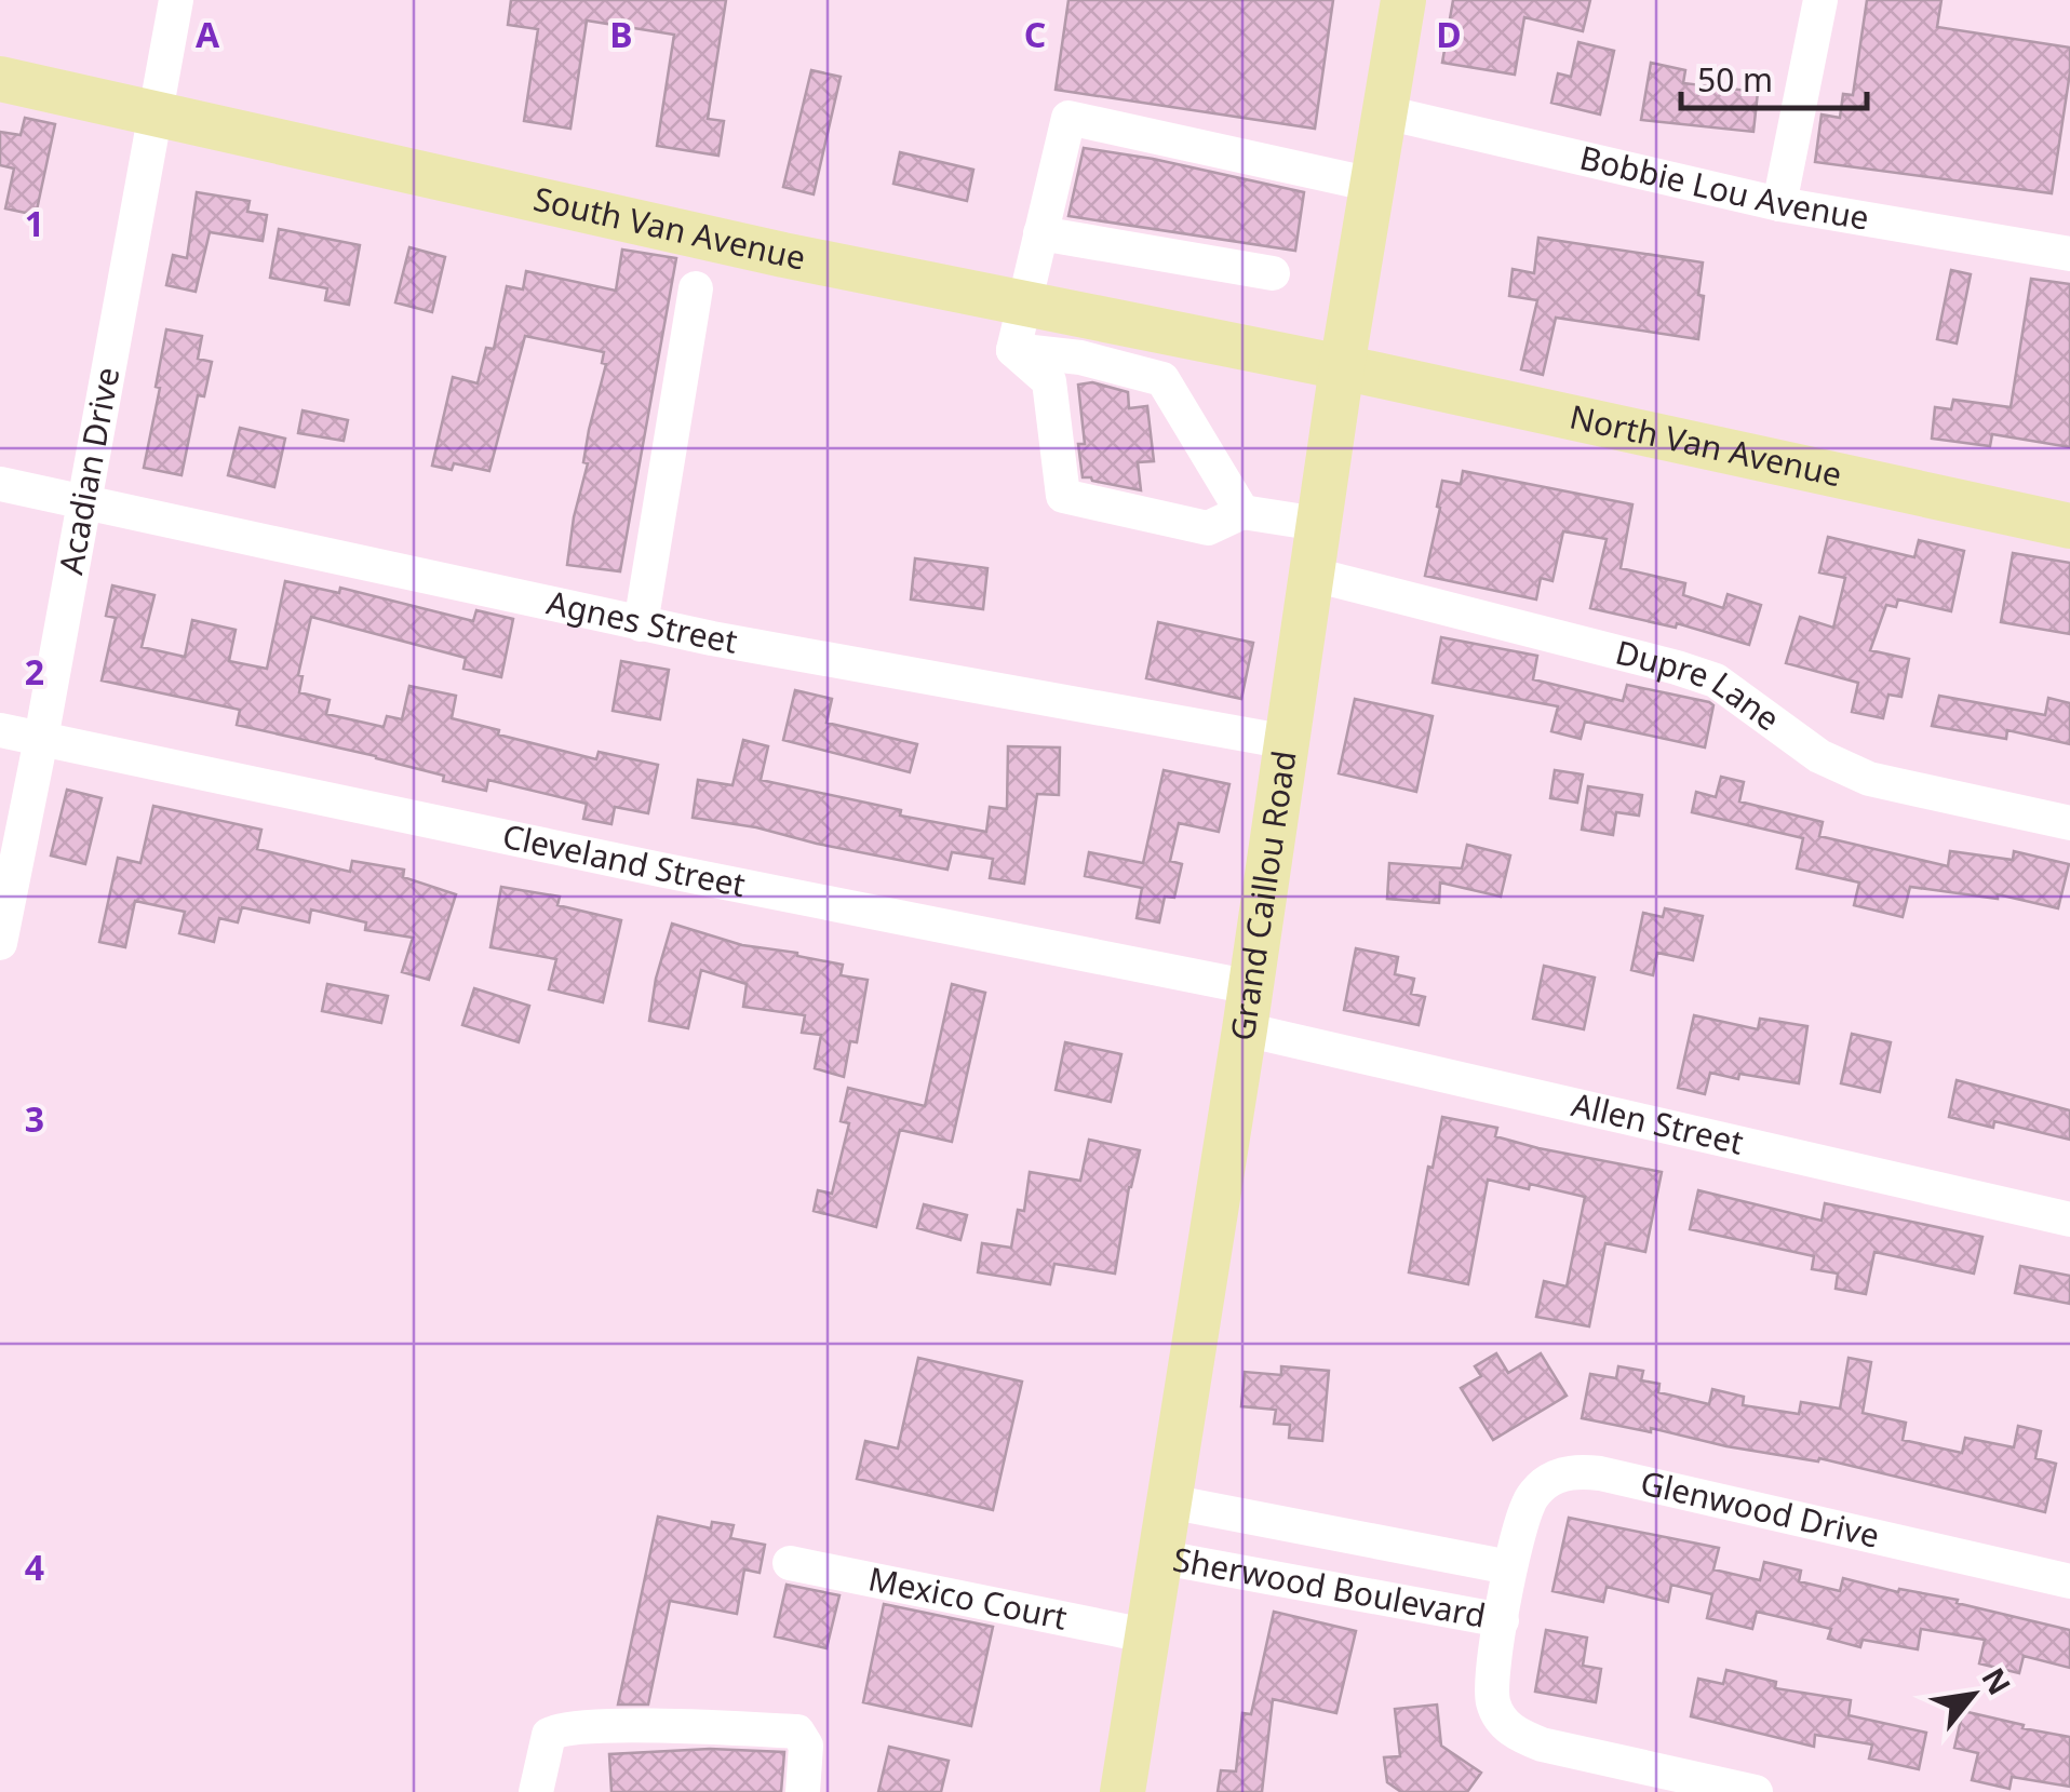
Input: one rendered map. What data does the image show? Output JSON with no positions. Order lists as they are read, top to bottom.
{
  "streets": {
    "main road": ["South Van Avenue", "North Van Avenue", "Grand Caillou Road"],
    "street": [
      "Bobbie Lou Avenue",
      "Acadian Drive",
      "Agnes Street",
      "Dupre Lane",
      "Cleveland Street",
      "Allen Street",
      "Glenwood Drive",
      "Sherwood Boulevard",
      "Mexico Court"
    ]
  },
  "crossings": [
    ["Bobbie Lou Avenue", "Grand Caillou Road"],
    ["South Van Avenue", "North Van Avenue"],
    ["South Van Avenue", "Acadian Drive"],
    ["South Van Avenue", "Grand Caillou Road"],
    ["North Van Avenue", "Grand Caillou Road"],
    ["Acadian Drive", "Agnes Street"],
    ["Acadian Drive", "Cleveland Street"],
    ["Agnes Street", "Grand Caillou Road"],
    ["Dupre Lane", "Grand Caillou Road"],
    ["Cleveland Street", "Grand Caillou Road"],
    ["Cleveland Street", "Allen Street"],
    ["Grand Caillou Road", "Allen Street"],
    ["Grand Caillou Road", "Sherwood Boulevard"],
    ["Grand Caillou Road", "Mexico Court"],
    ["Glenwood Drive", "Sherwood Boulevard"]
  ],
  "scale_bar": "50 m",
  "north": "top right",
  "grid": {
    "columns": [
      "A",
      "B",
      "C",
      "D"
    ],
    "rows": [
      "1",
      "2",
      "3",
      "4"
    ]
  }
}
